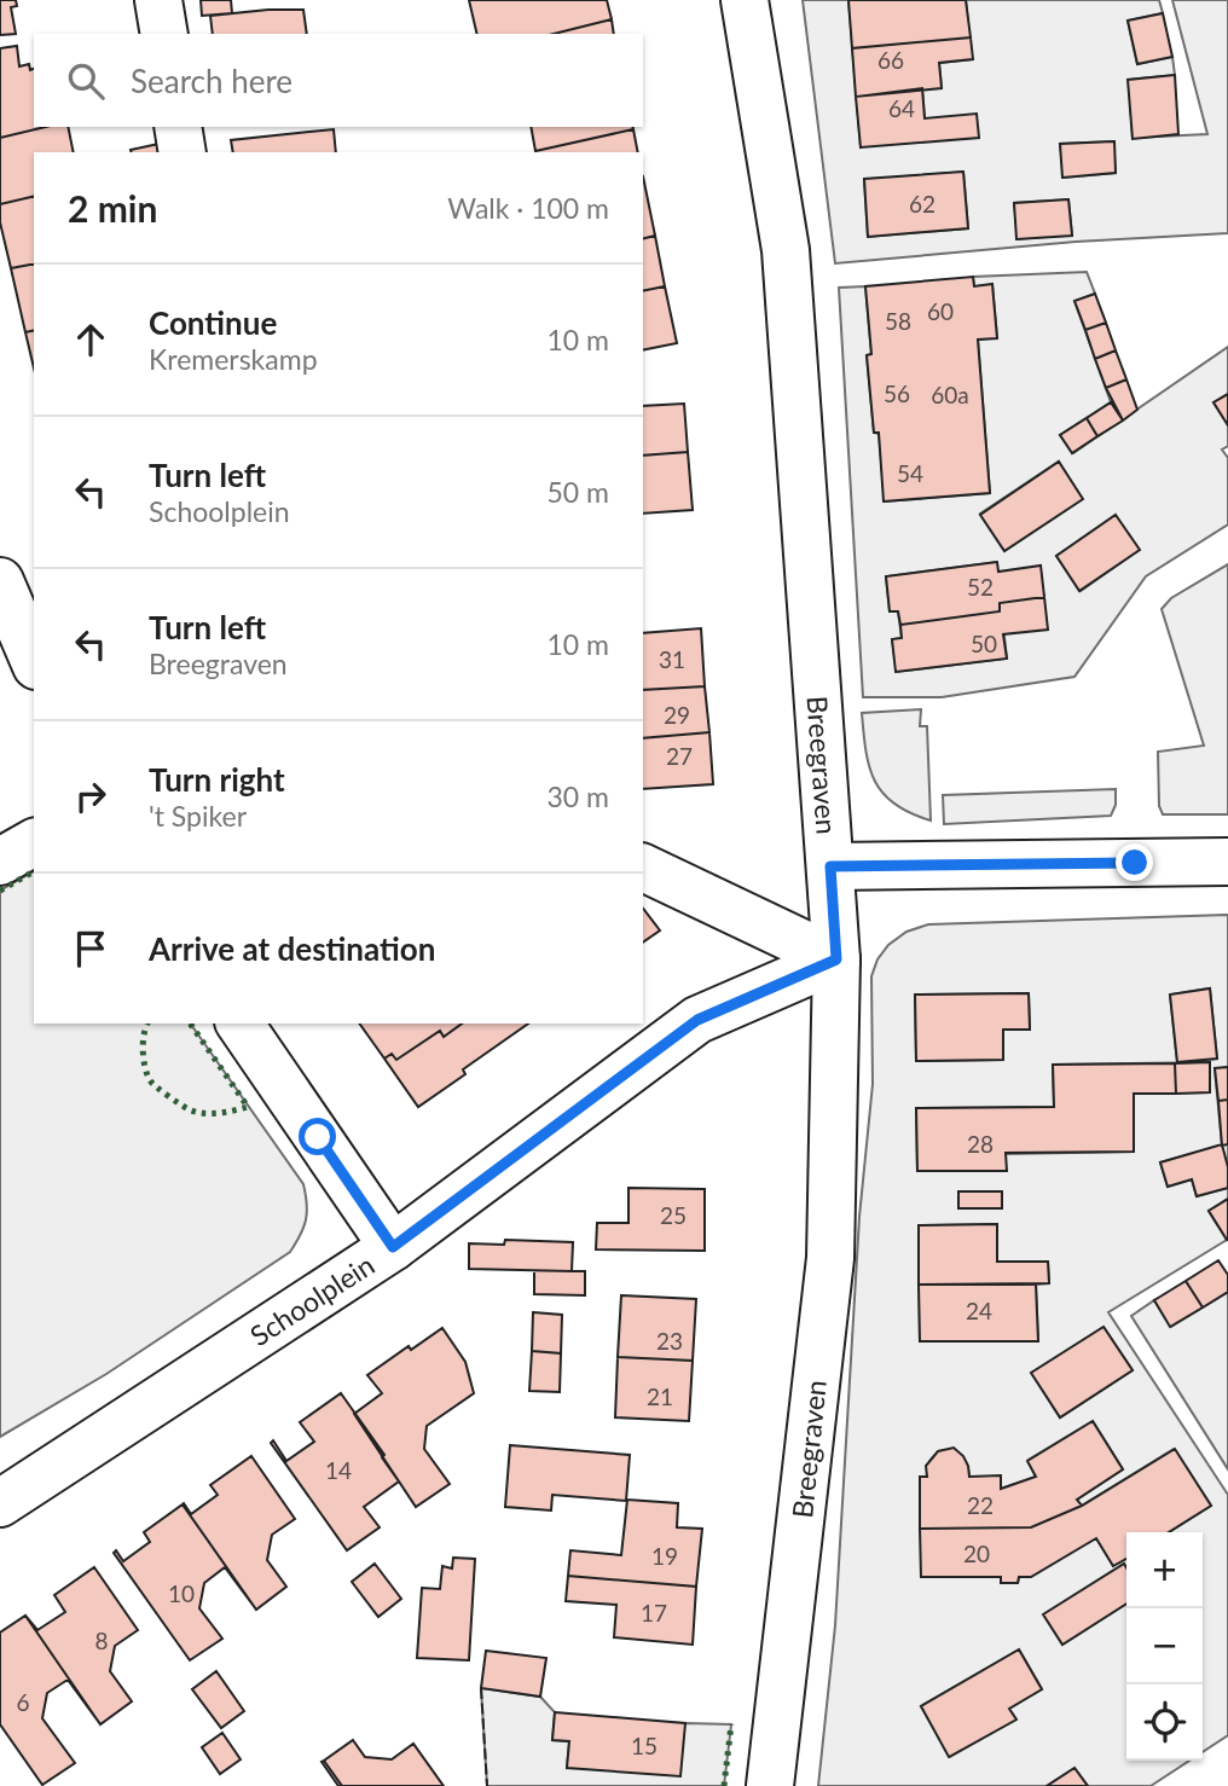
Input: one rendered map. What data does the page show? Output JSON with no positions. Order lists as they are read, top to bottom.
{
  "streets": {
    "street": ["Breegraven", "Schoolplein"]
  },
  "crossings": [
    ["Breegraven", "Schoolplein"]
  ],
  "house_numbers": [
    "66",
    "64",
    "62",
    "60",
    "58",
    "56",
    "60a",
    "54",
    "52",
    "50",
    "31",
    "29",
    "27",
    "28",
    "25",
    "24",
    "23",
    "21",
    "14",
    "22",
    "20",
    "19",
    "10",
    "17",
    "8",
    "6",
    "15"
  ],
  "page": {
    "search": "Search here",
    "heading": ["2 min", "Walk · 100 m"],
    "list": [
      ["Continue", "Kremerskamp", "10 m"],
      ["Turn left", "Schoolplein", "50 m"],
      ["Turn left", "Breegraven", "10 m"],
      ["Turn right", "'t Spiker", "30 m"],
      "Arrive at destination"
    ],
    "map_buttons": ["+", "−"]
  }
}
